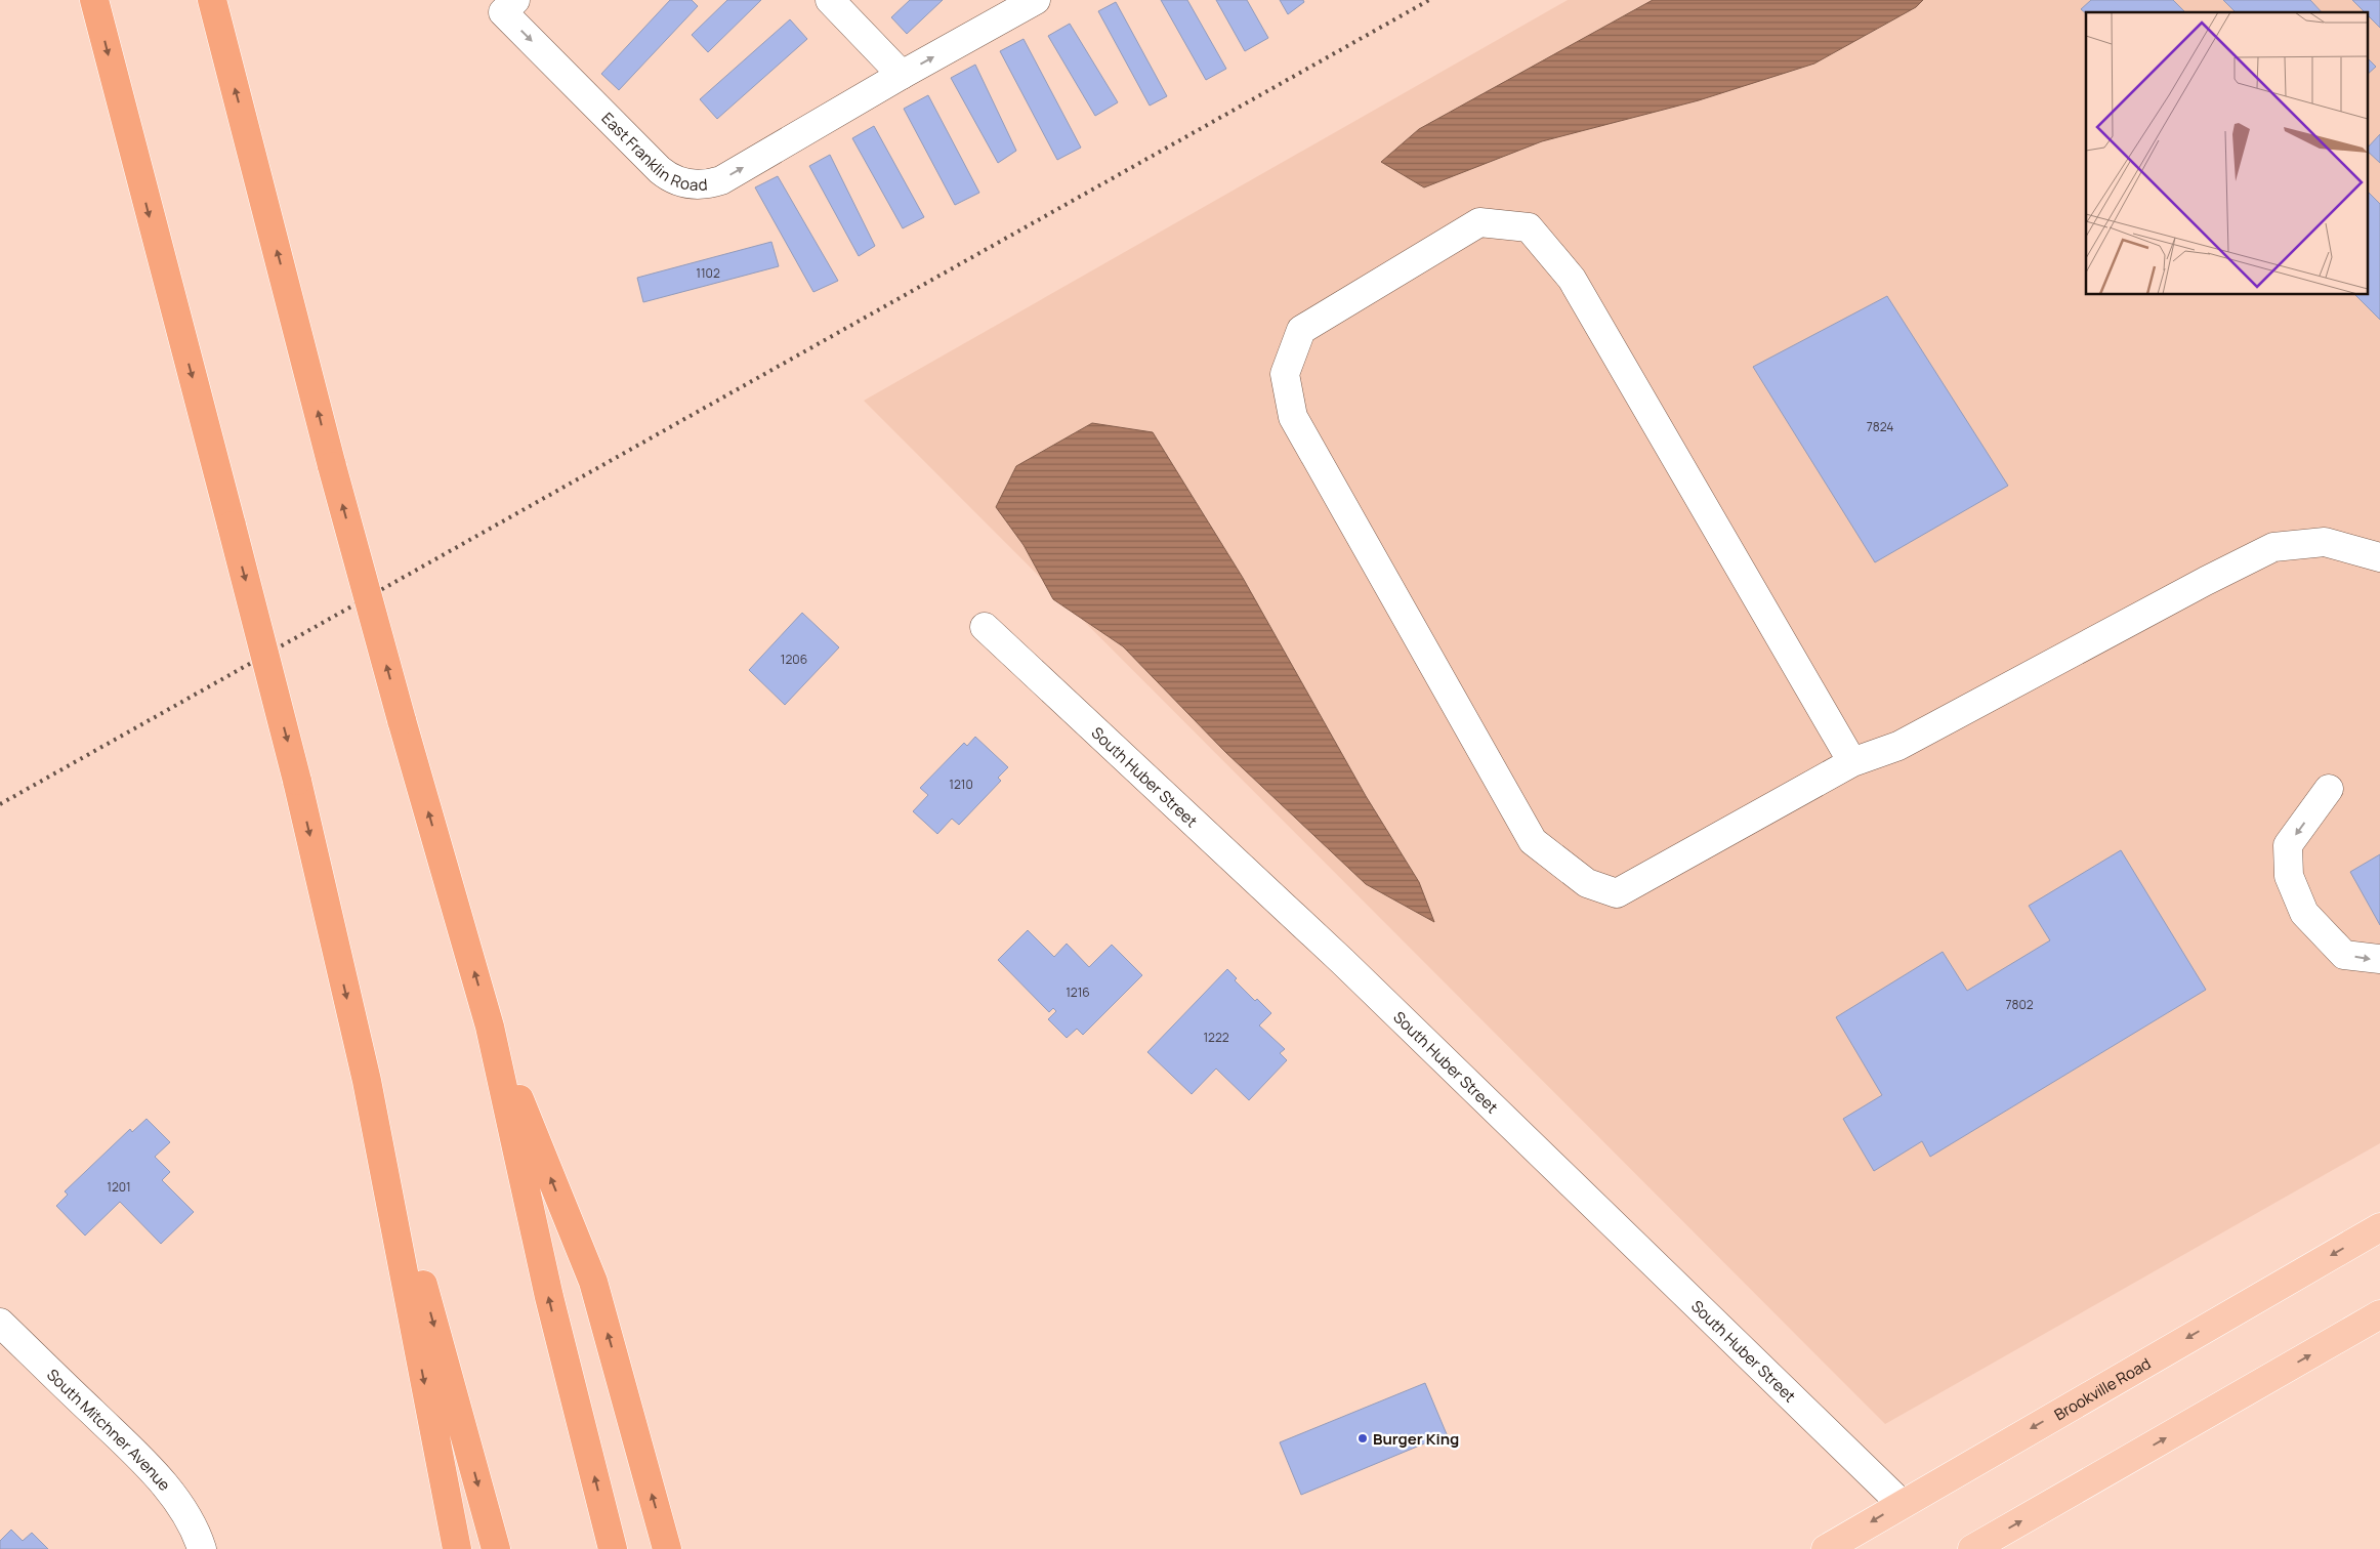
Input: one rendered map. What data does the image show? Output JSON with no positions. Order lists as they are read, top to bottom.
{
  "streets": {
    "main road": ["Brookville Road"],
    "street": ["East Franklin Road", "South Huber Street", "South Mitchner Avenue"]
  },
  "crossings": [
    ["South Huber Street", "Brookville Road"]
  ],
  "places": ["Burger King"],
  "house_numbers": [
    "1102",
    "7824",
    "1206",
    "1210",
    "1216",
    "7802",
    "1222",
    "1201"
  ]
}
